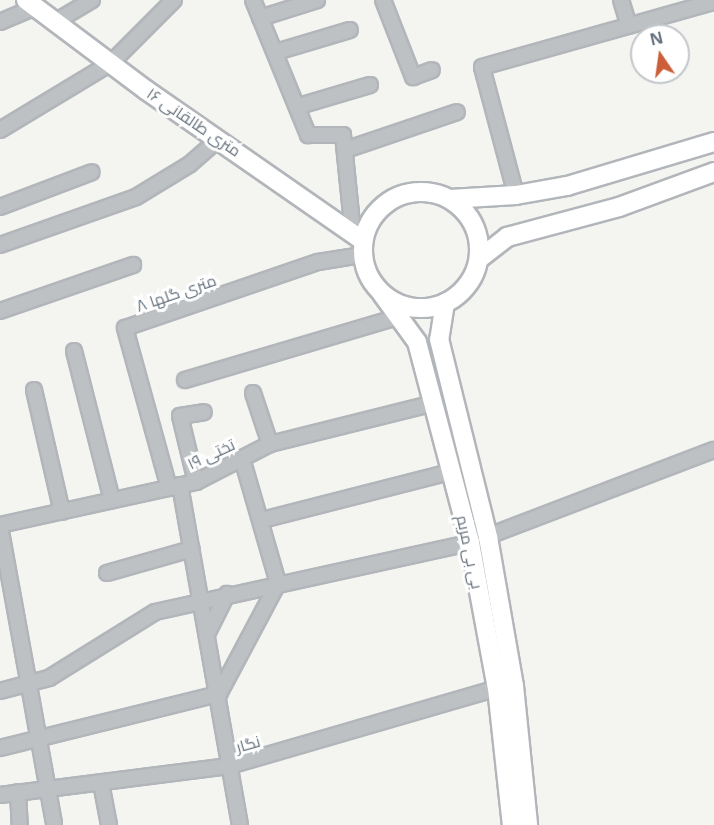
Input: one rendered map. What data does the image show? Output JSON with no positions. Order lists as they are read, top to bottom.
{
  "streets": {
    "street": [
      "۱۶ متری طالقانی",
      "۸ متری گلها",
      "تختی ۱۹",
      "بی بی مریم",
      "نگار"
    ]
  },
  "crossings": [
    ["۱۶ متری طالقانی", "۸ متری گلها"],
    ["۱۶ متری طالقانی", "بی بی مریم"],
    ["۸ متری گلها", "تختی ۱۹"],
    ["۸ متری گلها", "بی بی مریم"],
    ["تختی ۱۹", "بی بی مریم"],
    ["بی بی مریم", "نگار"]
  ],
  "north": "top"
}
